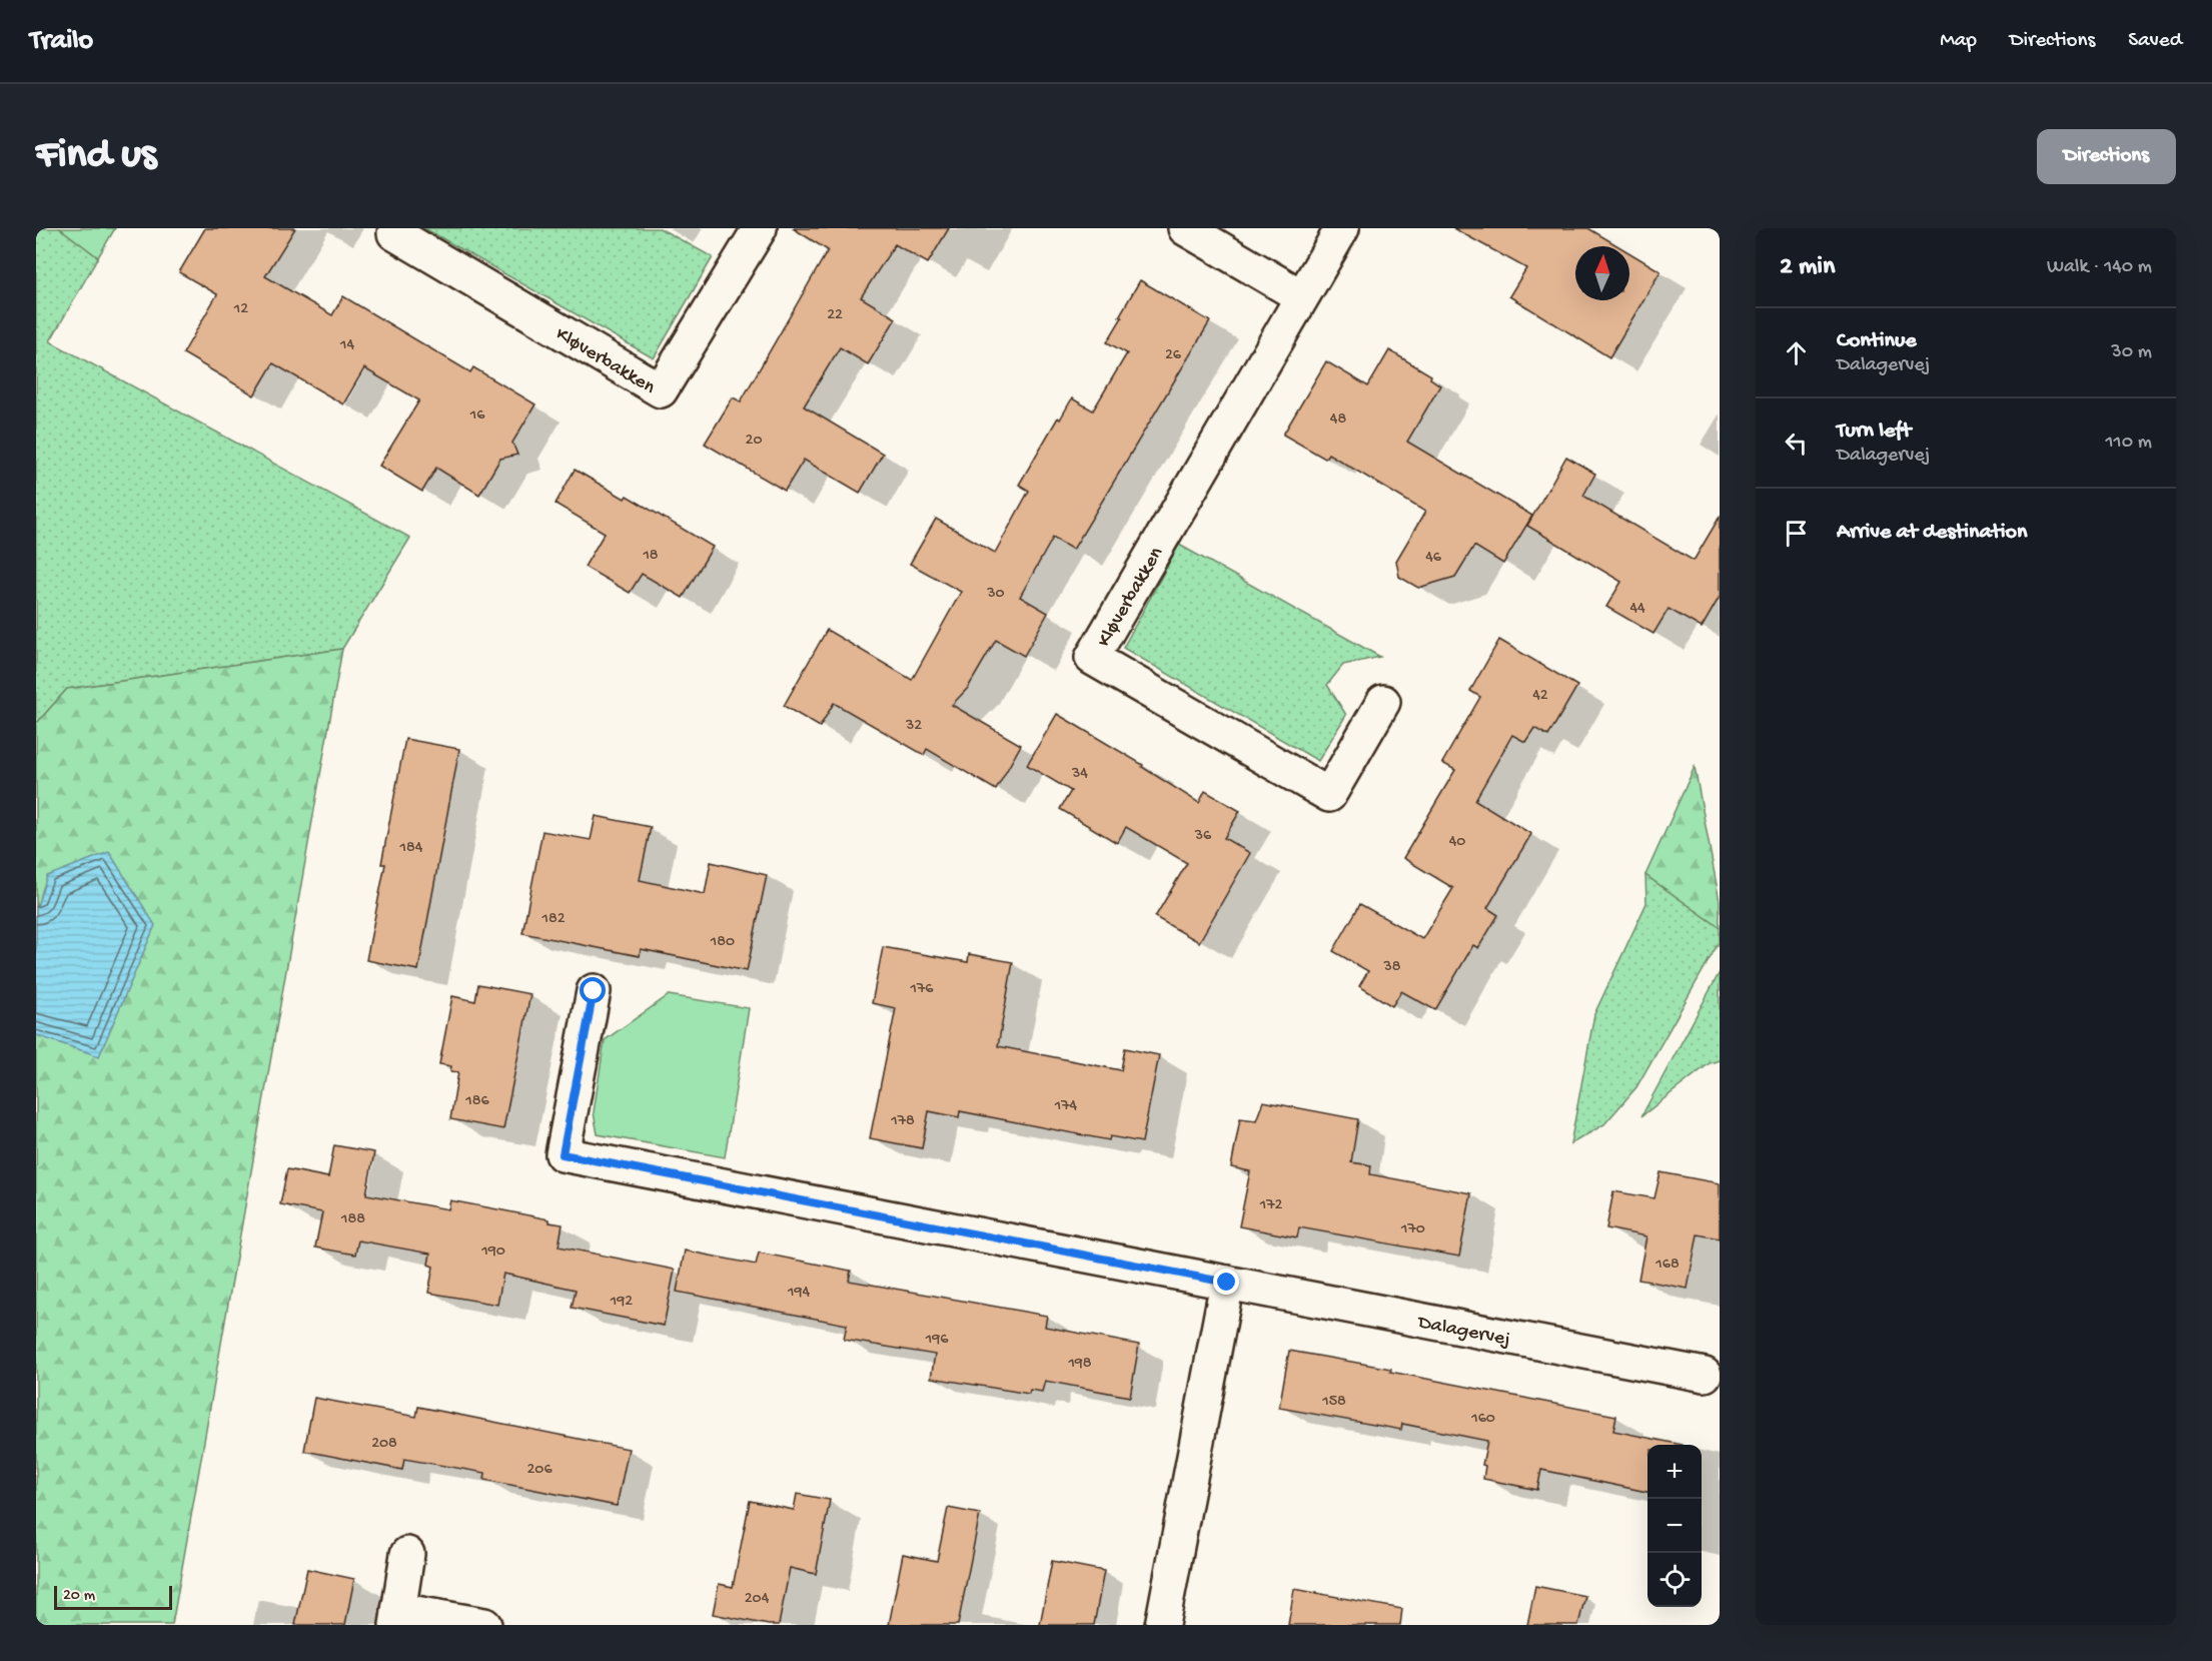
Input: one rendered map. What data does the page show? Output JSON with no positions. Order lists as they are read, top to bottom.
{
  "streets": {
    "street": ["Kløverbakken", "Dalagervej"]
  },
  "house_numbers": [
    "12",
    "22",
    "14",
    "26",
    "16",
    "48",
    "20",
    "18",
    "46",
    "30",
    "44",
    "42",
    "32",
    "34",
    "36",
    "40",
    "184",
    "182",
    "180",
    "38",
    "176",
    "186",
    "174",
    "178",
    "172",
    "188",
    "170",
    "190",
    "168",
    "194",
    "192",
    "196",
    "198",
    "158",
    "160",
    "208",
    "206",
    "204"
  ],
  "scale_bar": "20 m",
  "north": "top",
  "page": {
    "header": "Trailo",
    "nav": ["Map", "Directions", "Saved"],
    "buttons": "Directions",
    "title": "Find us",
    "heading": ["2 min", "Walk · 140 m"],
    "list": [
      ["Continue", "Dalagervej", "30 m"],
      ["Turn left", "Dalagervej", "110 m"],
      "Arrive at destination"
    ],
    "map_buttons": ["+", "−"],
    "scale": "20 m"
  }
}
